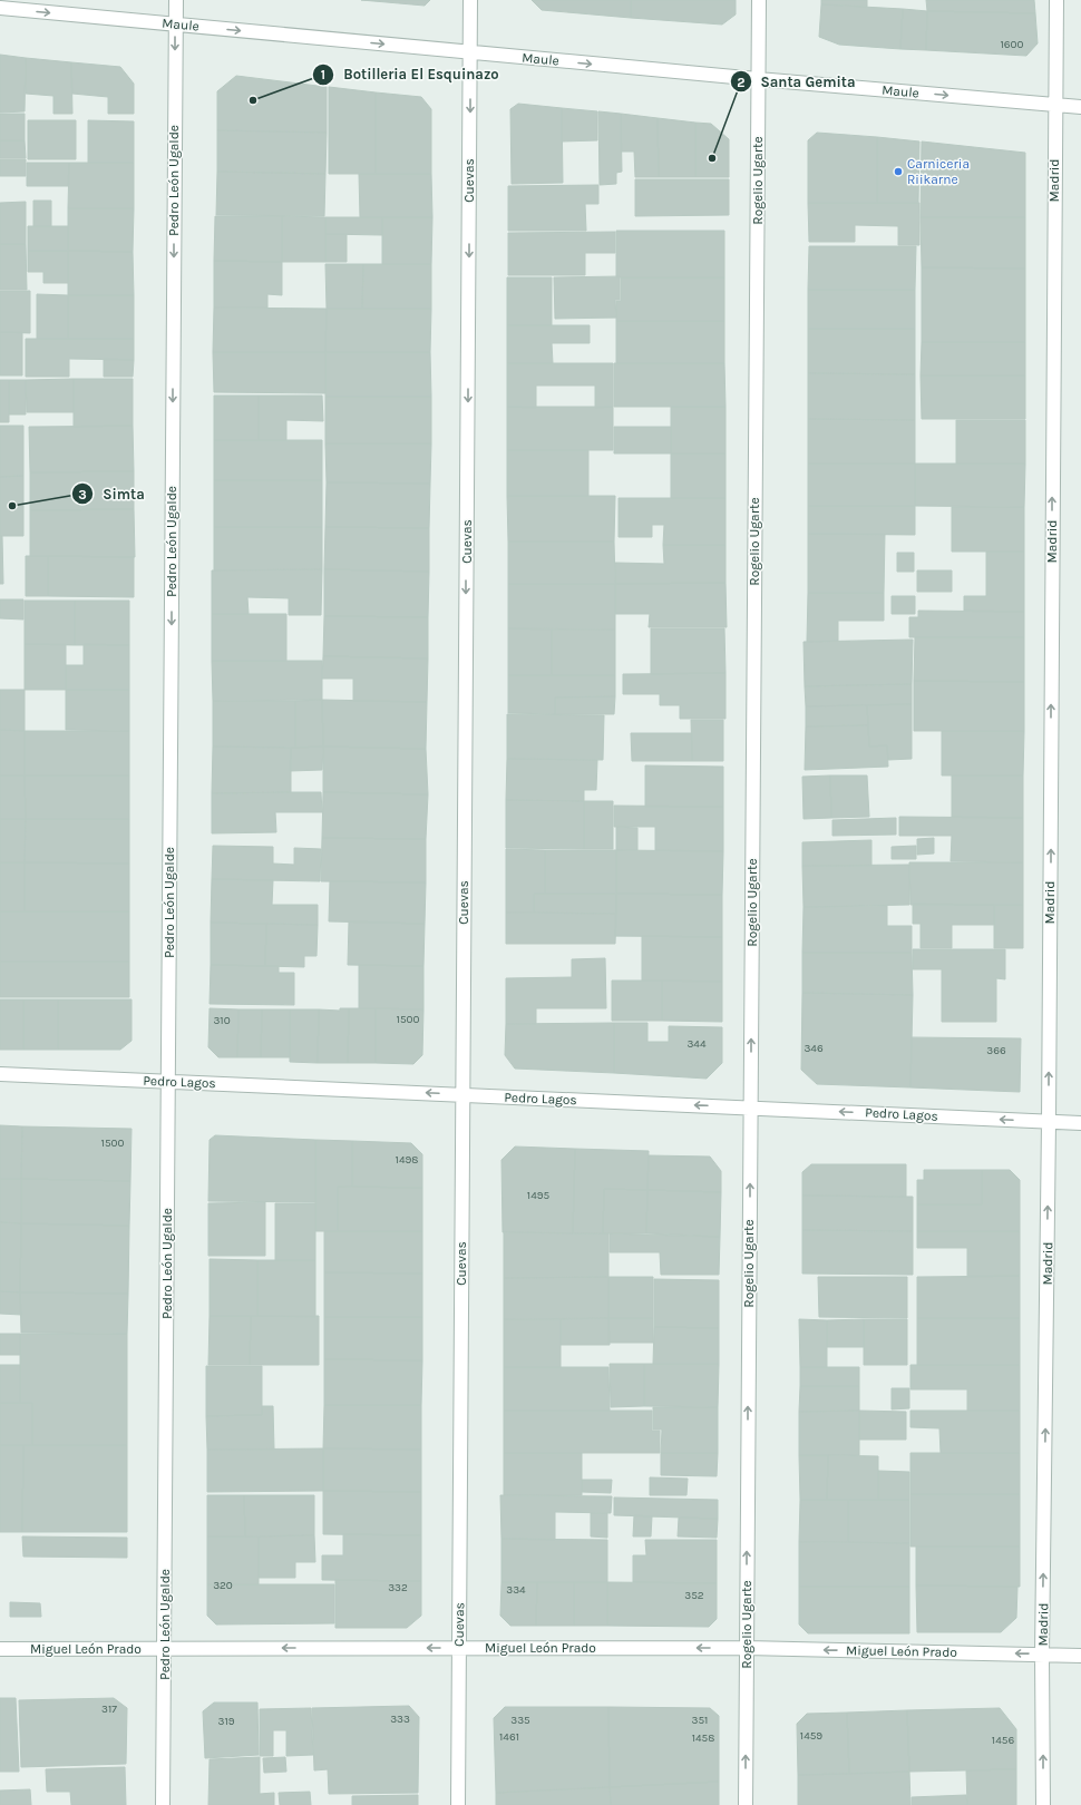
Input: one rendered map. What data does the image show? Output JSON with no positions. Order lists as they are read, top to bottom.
{
  "streets": {
    "street": [
      "Maule",
      "Pedro León Ugalde",
      "Cuevas",
      "Rogelio Ugarte",
      "Madrid",
      "Pedro Lagos",
      "Miguel León Prado"
    ]
  },
  "crossings": [
    ["Maule", "Pedro León Ugalde"],
    ["Maule", "Cuevas"],
    ["Maule", "Rogelio Ugarte"],
    ["Maule", "Madrid"],
    ["Pedro León Ugalde", "Pedro Lagos"],
    ["Pedro León Ugalde", "Miguel León Prado"],
    ["Cuevas", "Pedro Lagos"],
    ["Cuevas", "Miguel León Prado"],
    ["Rogelio Ugarte", "Pedro Lagos"],
    ["Rogelio Ugarte", "Miguel León Prado"],
    ["Madrid", "Pedro Lagos"],
    ["Madrid", "Miguel León Prado"]
  ],
  "one_way": [
    "Maule",
    "Pedro León Ugalde",
    "Cuevas",
    "Rogelio Ugarte",
    "Madrid",
    "Pedro Lagos",
    "Miguel León Prado"
  ],
  "places": [
    "Botilleria El Esquinazo",
    "Santa Gemita",
    "Carniceria Riikarne",
    "Simta"
  ],
  "house_numbers": [
    "1600",
    "1500",
    "310",
    "344",
    "346",
    "366",
    "1500",
    "1498",
    "1495",
    "320",
    "332",
    "334",
    "352",
    "317",
    "333",
    "335",
    "351",
    "319",
    "1459",
    "1461",
    "1458",
    "1456"
  ]
}
